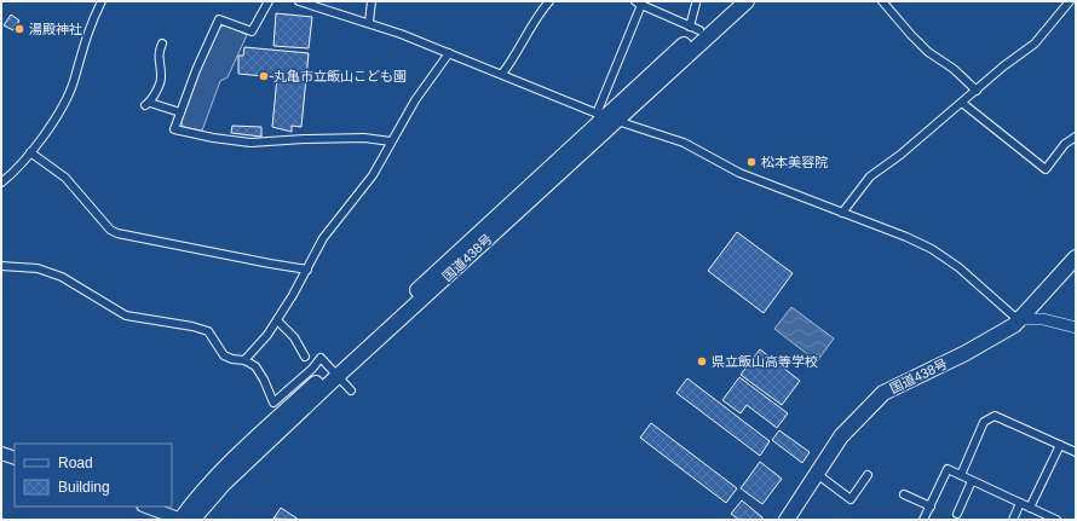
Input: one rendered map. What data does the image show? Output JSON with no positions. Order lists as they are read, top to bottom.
{
  "streets": {
    "highway": ["国道438号"]
  },
  "places": [
    "湯殿神社",
    "丸亀市立飯山こども園",
    "松本美容院",
    "県立飯山高等学校"
  ],
  "legend": ["Road", "Building"]
}
